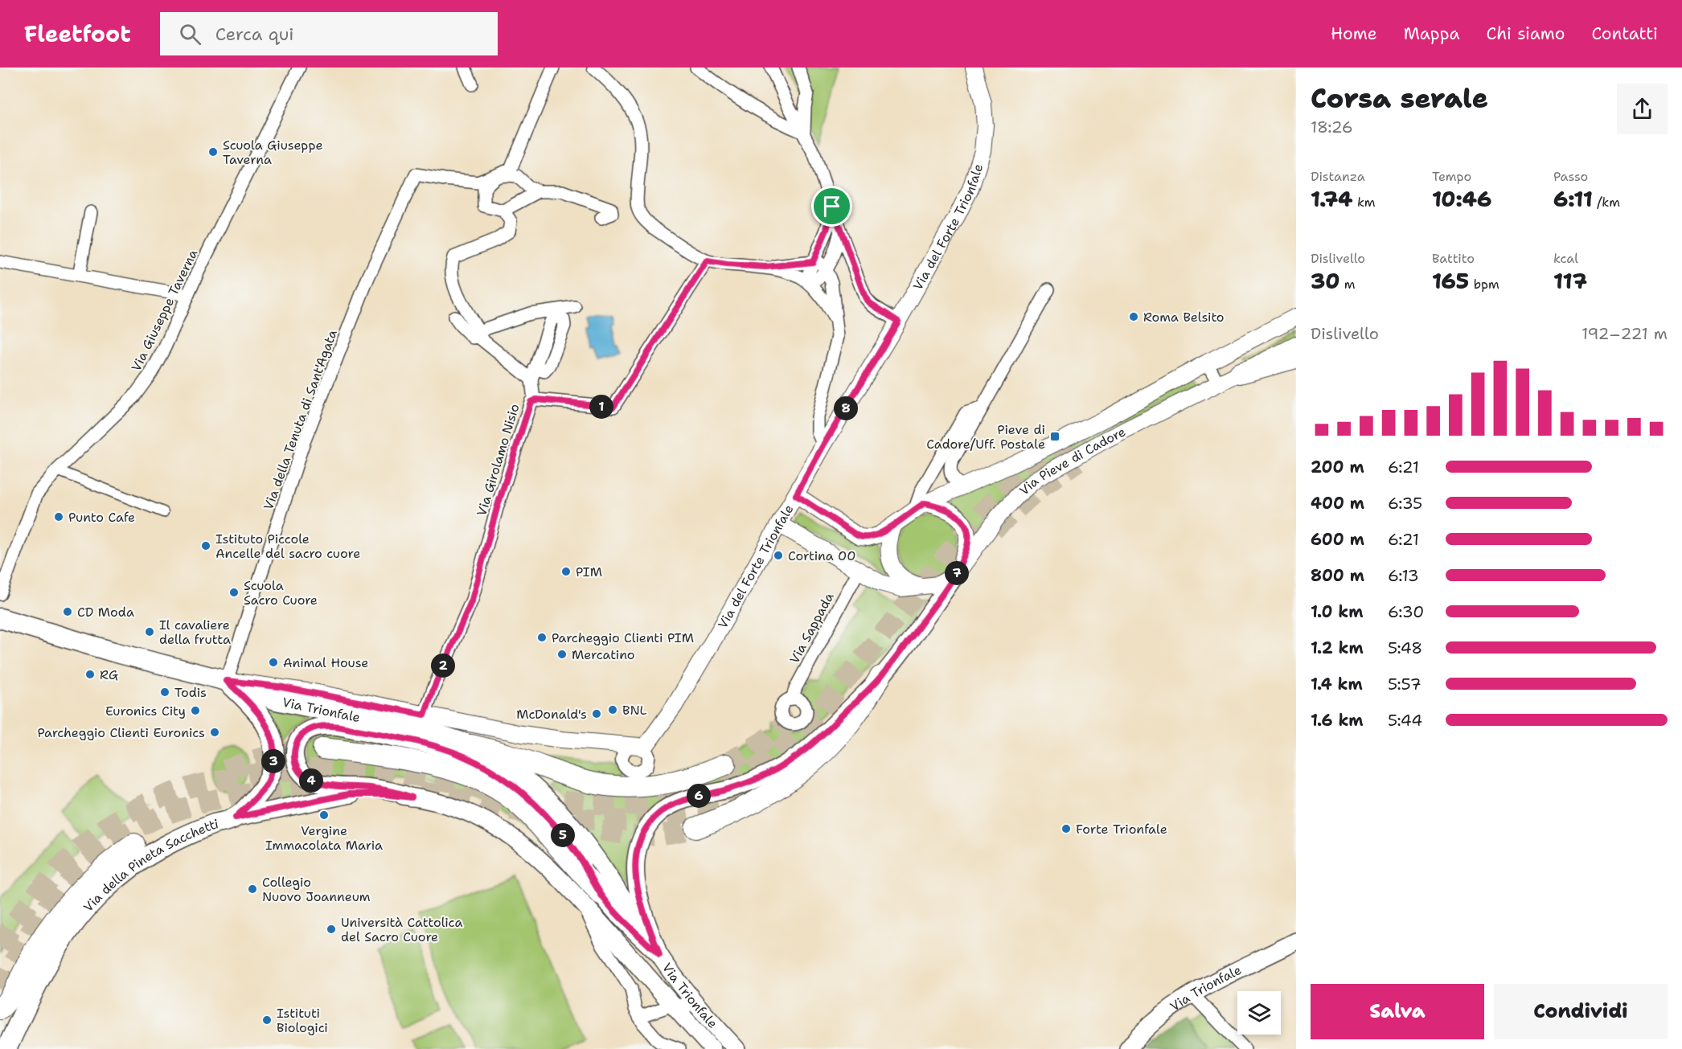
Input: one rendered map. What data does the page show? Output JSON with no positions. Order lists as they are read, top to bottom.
{
  "streets": {
    "main road": ["Via Trionfale", "Via della Pineta Sacchetti"],
    "street": [
      "Via del Forte Trionfale",
      "Via Giuseppe Taverna",
      "Via della Tenuta di Sant'Agata",
      "Via Girolamo Nisio",
      "Via Pieve di Cadore",
      "Via Sappada"
    ]
  },
  "crossings": [
    ["Via del Forte Trionfale", "Via Pieve di Cadore"],
    ["Via del Forte Trionfale", "Via Trionfale"],
    ["Via della Tenuta di Sant'Agata", "Via Trionfale"],
    ["Via della Tenuta di Sant'Agata", "Via della Pineta Sacchetti"],
    ["Via Girolamo Nisio", "Via Trionfale"],
    ["Via Pieve di Cadore", "Via Sappada"],
    ["Via Trionfale", "Via della Pineta Sacchetti"]
  ],
  "places": {
    "other": [
      "Scuola Giuseppe Taverna",
      "Roma Belsito",
      "Punto Cafe",
      "Istituto Piccole Ancelle del sacro cuore",
      "Cortina 00",
      "PIM",
      "Scuola Sacro Cuore",
      "CD Moda",
      "Il cavaliere della frutta",
      "Parcheggio Clienti PIM",
      "Mercatino",
      "Animal House",
      "RG",
      "Todis",
      "BNL",
      "Euronics City",
      "McDonald's",
      "Parcheggio Clienti Euronics",
      "Vergine Immacolata Maria",
      "Forte Trionfale",
      "Collegio Nuovo Joanneum",
      "Università Cattolica del Sacro Cuore",
      "Istituti Biologici"
    ],
    "transit": ["Pieve di Cadore/Uff. Postale"]
  },
  "page": {
    "header": "Fleetfoot",
    "search": "Cerca qui",
    "nav": [
      "Home",
      "Mappa",
      "Chi siamo",
      "Contatti"
    ],
    "heading": ["Corsa serale", "18:26"],
    "stats": [
      ["Distanza", "1.74 km"],
      ["Tempo", "10:46"],
      ["Passo", "6:11 /km"],
      ["Dislivello", "30 m"],
      ["Battito", "165 bpm"],
      ["kcal", "117"]
    ],
    "chart": ["Dislivello", "192–221 m"],
    "pins": [
      "1",
      "8",
      "7",
      "2",
      "3",
      "4",
      "6",
      "5"
    ],
    "list": [
      {
        "name": "200 m",
        "note": "6:21"
      },
      {
        "name": "400 m",
        "note": "6:35"
      },
      {
        "name": "600 m",
        "note": "6:21"
      },
      {
        "name": "800 m",
        "note": "6:13"
      },
      {
        "name": "1.0 km",
        "note": "6:30"
      },
      {
        "name": "1.2 km",
        "note": "5:48"
      },
      {
        "name": "1.4 km",
        "note": "5:57"
      },
      {
        "name": "1.6 km",
        "note": "5:44"
      }
    ],
    "buttons": ["Salva", "Condividi"]
  }
}
